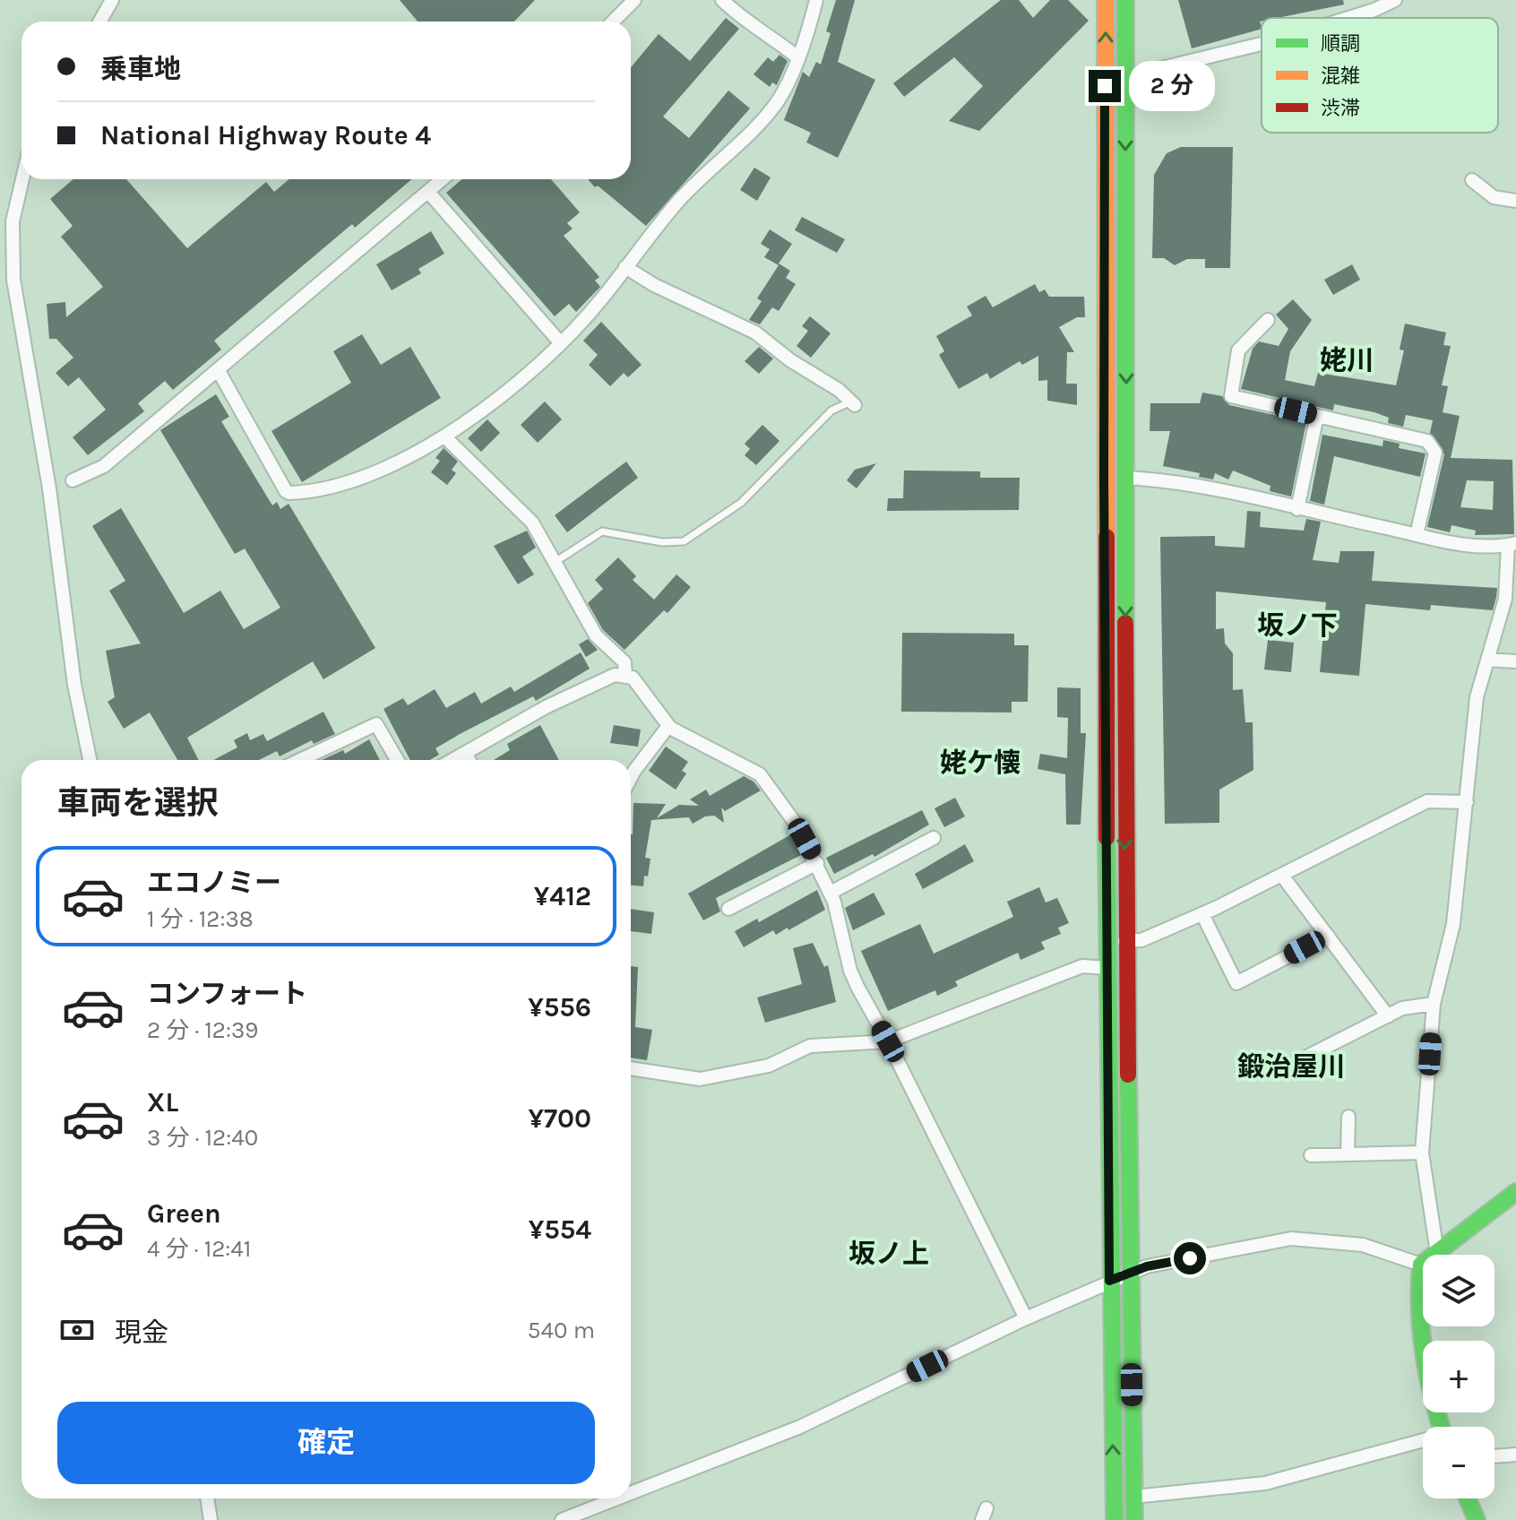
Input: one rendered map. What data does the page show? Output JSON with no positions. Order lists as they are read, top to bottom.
{
  "districts": [
    "姥川",
    "坂ノ下",
    "姥ケ懐",
    "鍛治屋川",
    "坂ノ上"
  ],
  "legend": ["順調", "混雑", "渋滞"],
  "page": {
    "banner": ["乗車地", "National Highway Route 4"],
    "bubble": "2 分",
    "heading": "車両を選択",
    "list": [
      {
        "name": "エコノミー",
        "note": "1 分 · 12:38",
        "value": "¥412"
      },
      {
        "name": "コンフォート",
        "note": "2 分 · 12:39",
        "value": "¥556"
      },
      {
        "name": "XL",
        "note": "3 分 · 12:40",
        "value": "¥700"
      },
      {
        "name": "Green",
        "note": "4 分 · 12:41",
        "value": "¥554"
      }
    ],
    "map_buttons": ["+", "−"],
    "pay": ["現金", "540 m"],
    "buttons": "確定"
  }
}
